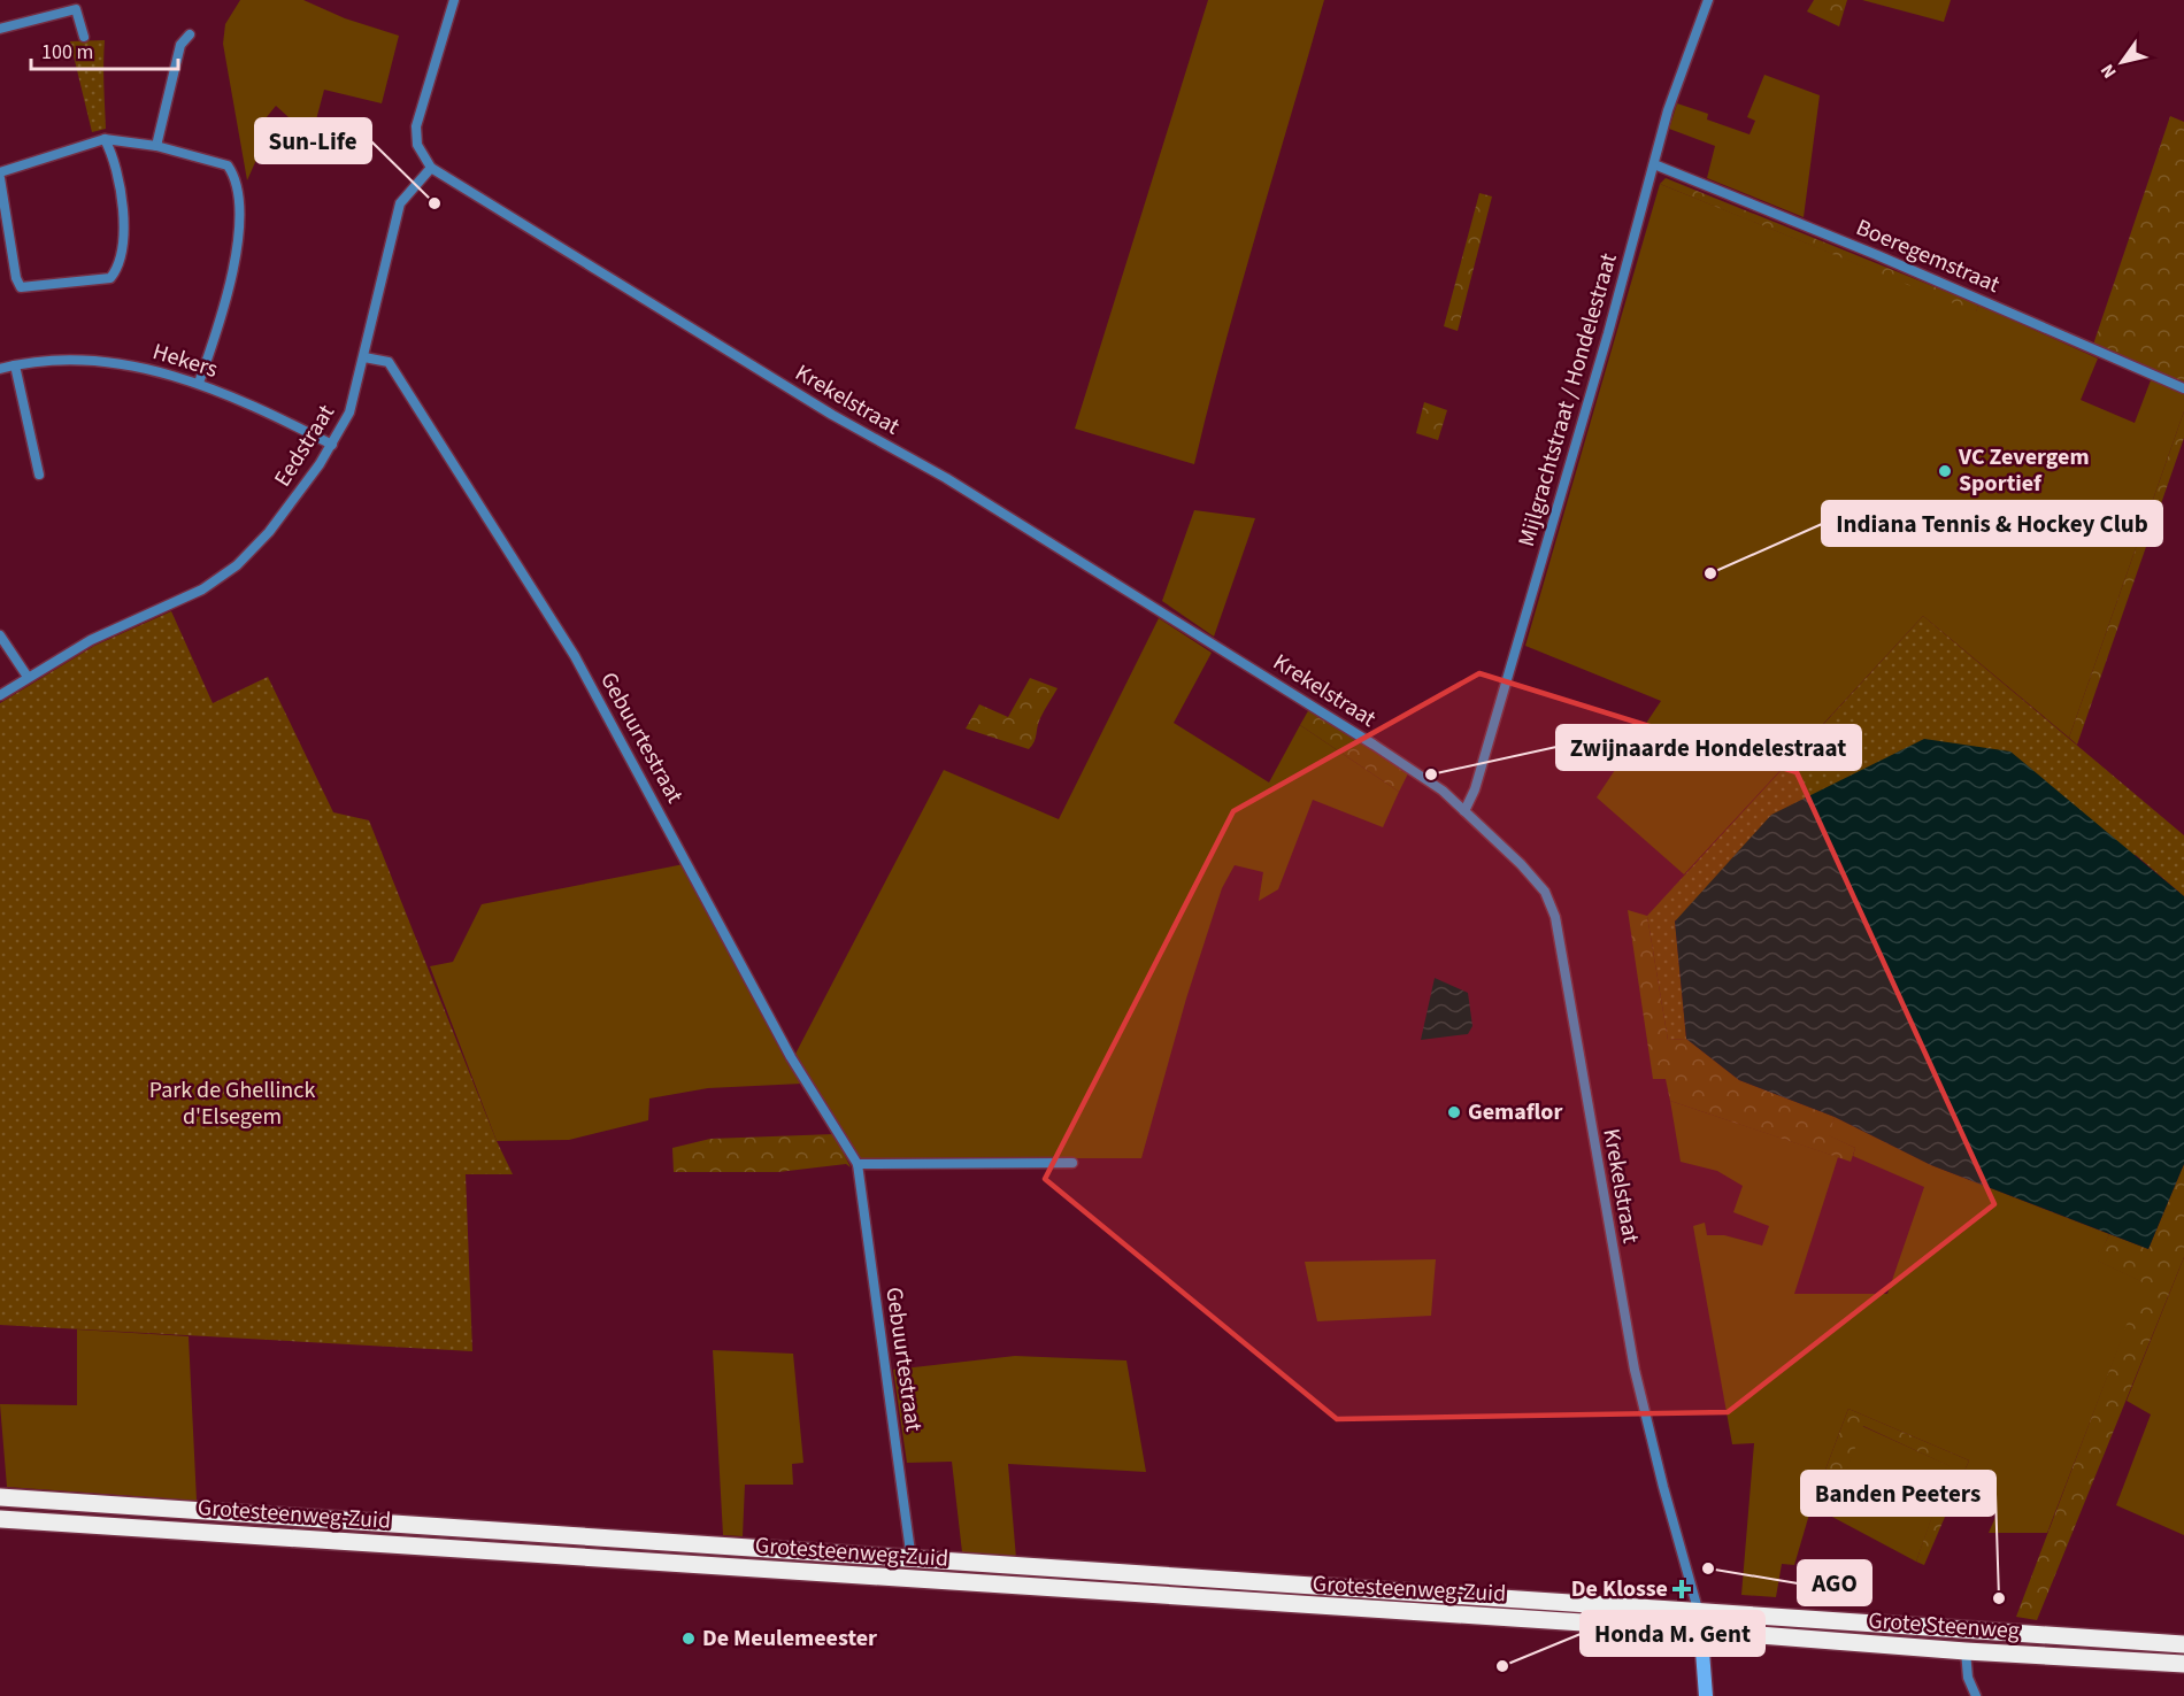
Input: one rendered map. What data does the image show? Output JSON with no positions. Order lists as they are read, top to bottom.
{
  "streets": {
    "highway": ["Grotesteenweg-Zuid", "Grote Steenweg"],
    "street": [
      "Boeregemstraat",
      "Hekers",
      "Krekelstraat",
      "Mijlgrachtstraat / Hondelestraat",
      "Eedstraat",
      "Gebuurtestraat"
    ]
  },
  "crossings": [
    ["Boeregemstraat", "Mijlgrachtstraat / Hondelestraat"],
    ["Hekers", "Eedstraat"],
    ["Krekelstraat", "Mijlgrachtstraat / Hondelestraat"],
    ["Krekelstraat", "Eedstraat"],
    ["Krekelstraat", "Grotesteenweg-Zuid"],
    ["Krekelstraat", "Grote Steenweg"],
    ["Eedstraat", "Gebuurtestraat"],
    ["Gebuurtestraat", "Grotesteenweg-Zuid"],
    ["Grotesteenweg-Zuid", "Grote Steenweg"]
  ],
  "parks": ["Park de Ghellinck d'Elsegem"],
  "places": {
    "other": [
      "Sun-Life",
      "VC Zevergem Sportief",
      "Indiana Tennis & Hockey Club",
      "Zwijnaarde Hondelestraat",
      "Gemaflor",
      "AGO",
      "Banden Peeters",
      "De Meulemeester",
      "Honda M. Gent"
    ],
    "health": ["De Klosse"]
  },
  "scale_bar": "100 m",
  "north": "bottom left"
}
